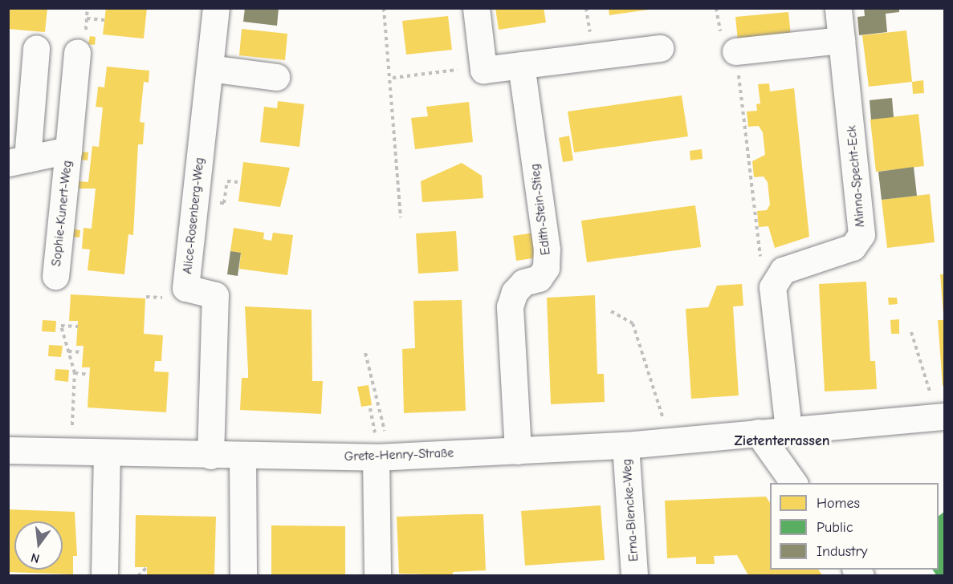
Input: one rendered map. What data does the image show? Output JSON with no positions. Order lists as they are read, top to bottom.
{
  "streets": {
    "street": [
      "Minna-Specht-Eck",
      "Edith-Stein-Stieg",
      "Sophie-Kunert-Weg",
      "Alice-Rosenberg-Weg",
      "Grete-Henry-Straße",
      "Erna-Blencke-Weg"
    ]
  },
  "crossings": [
    ["Minna-Specht-Eck", "Grete-Henry-Straße"],
    ["Edith-Stein-Stieg", "Grete-Henry-Straße"],
    ["Alice-Rosenberg-Weg", "Grete-Henry-Straße"],
    ["Grete-Henry-Straße", "Erna-Blencke-Weg"]
  ],
  "districts": ["Zietenterrassen"],
  "legend": ["Homes", "Public", "Industry"],
  "north": "bottom"
}
